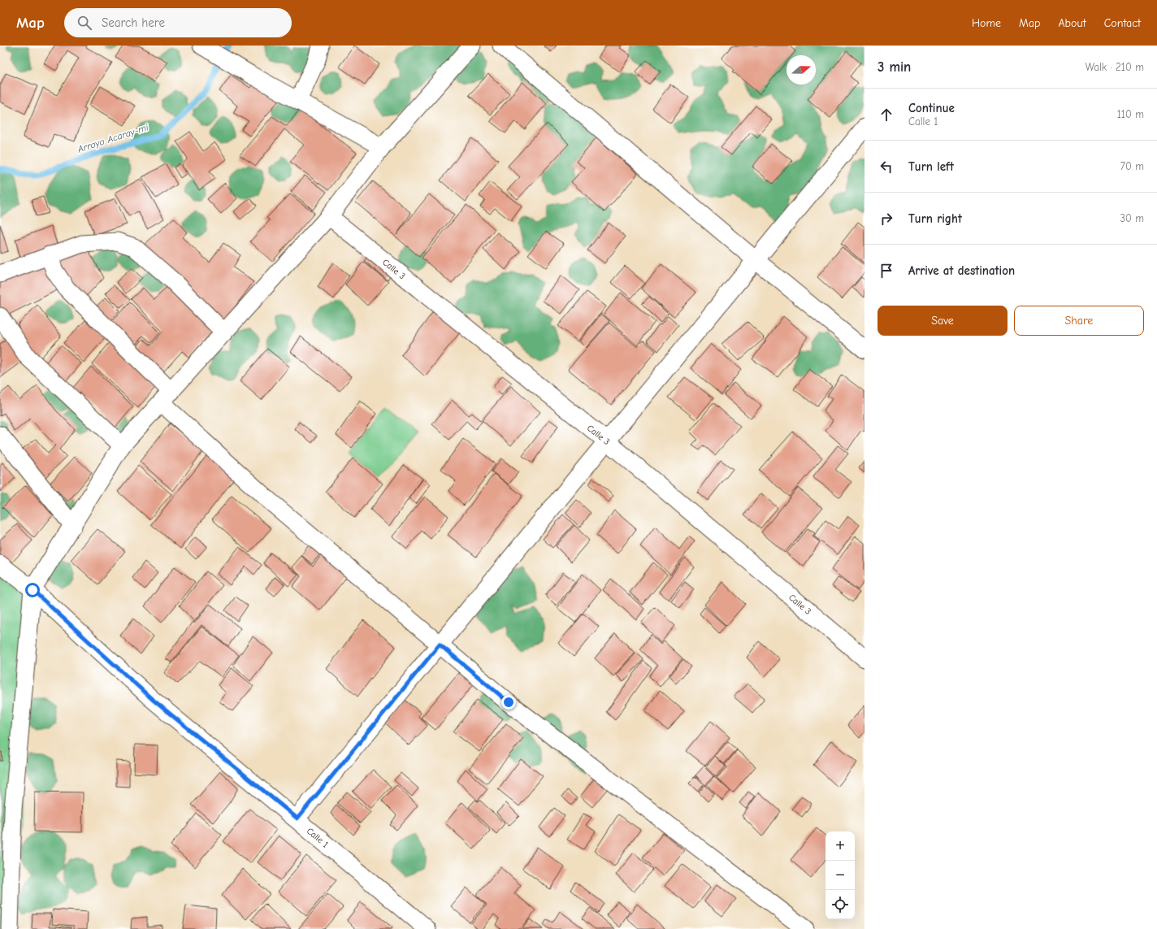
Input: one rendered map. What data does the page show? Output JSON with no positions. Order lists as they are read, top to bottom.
{
  "streets": {
    "street": ["Calle 3", "Calle 1"]
  },
  "water": ["Arroyo Acaray-mi"],
  "north": "right",
  "page": {
    "header": "Map",
    "search": "Search here",
    "nav": [
      "Home",
      "Map",
      "About",
      "Contact"
    ],
    "heading": ["3 min", "Walk · 210 m"],
    "list": [
      ["Continue", "Calle 1", "110 m"],
      ["Turn left", "70 m"],
      ["Turn right", "30 m"],
      "Arrive at destination"
    ],
    "buttons": ["Save", "Share"],
    "map_buttons": ["+", "−"]
  }
}
